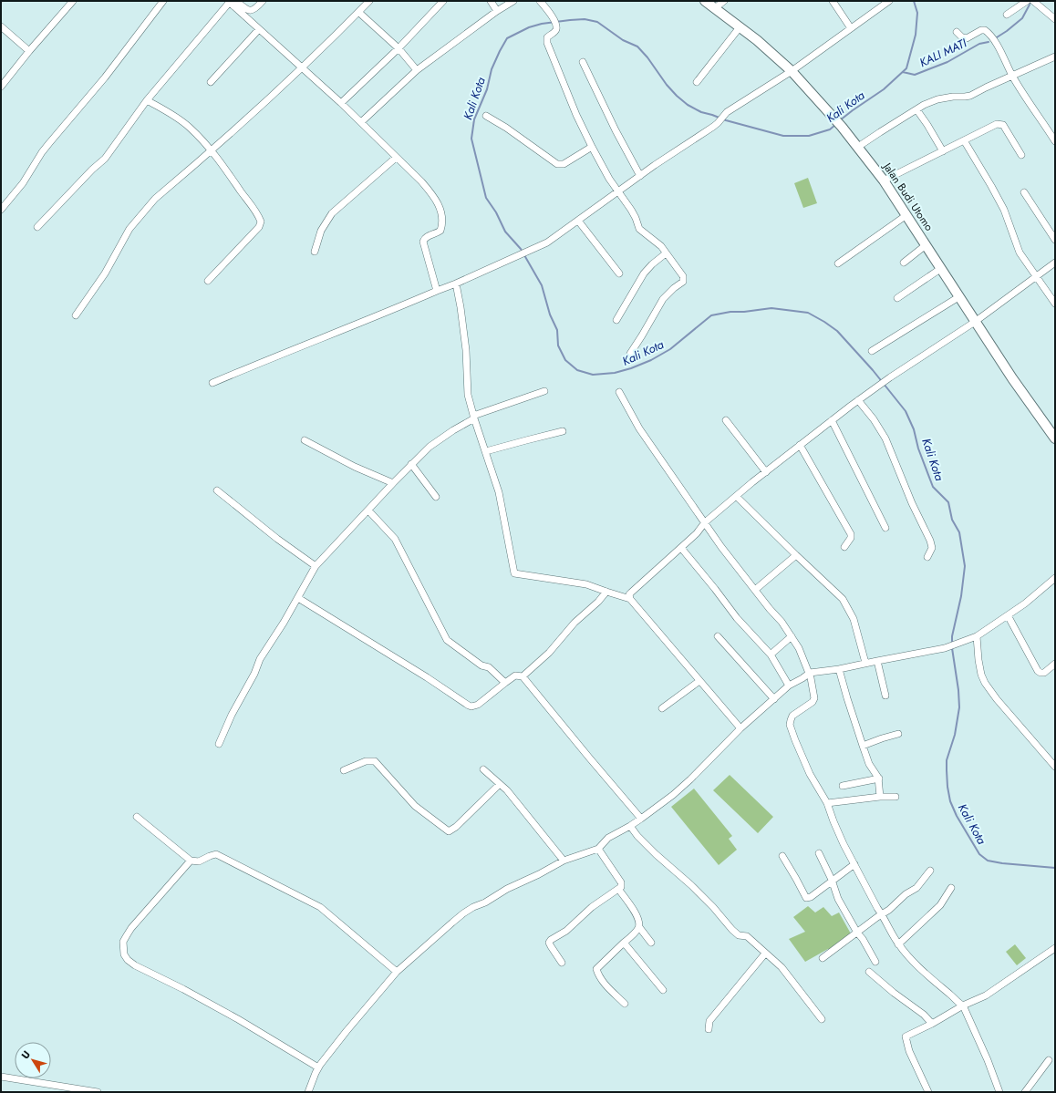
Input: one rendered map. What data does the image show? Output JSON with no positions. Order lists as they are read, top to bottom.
{
  "streets": {
    "street": ["Jalan Budi Utomo"]
  },
  "water": ["KALI MATI", "Kali Kota"],
  "north": "top left"
}
